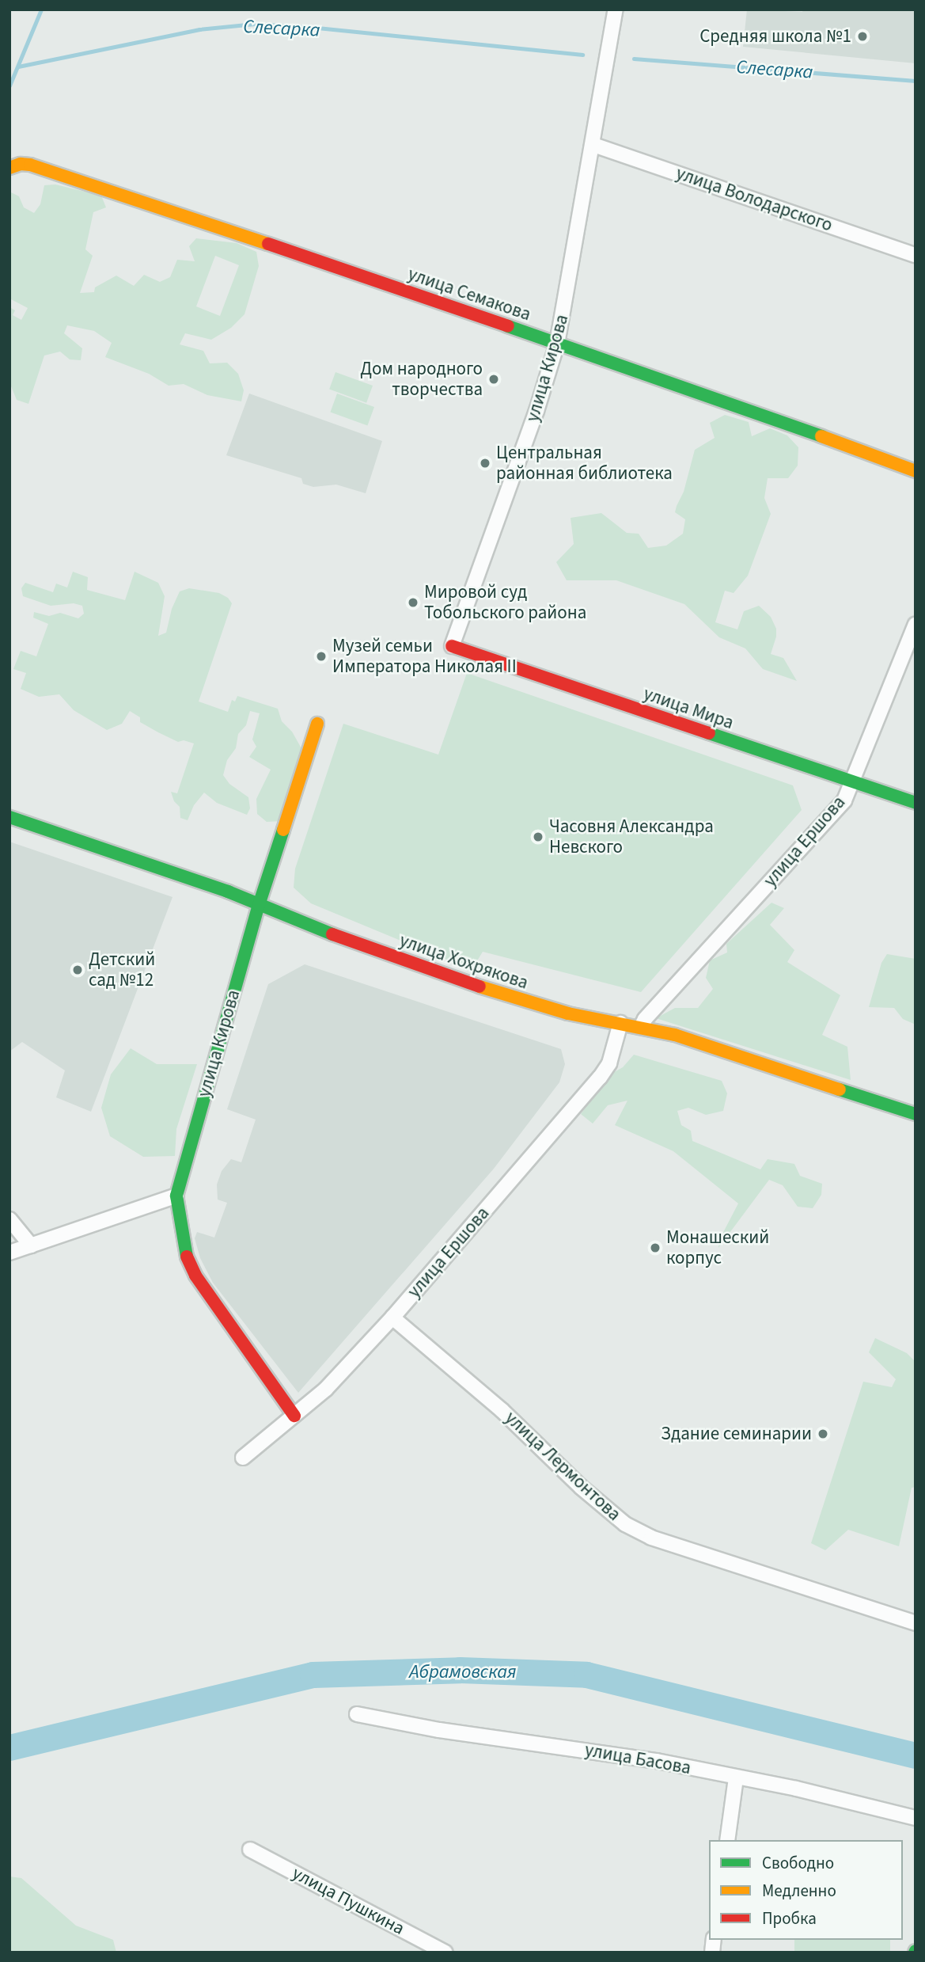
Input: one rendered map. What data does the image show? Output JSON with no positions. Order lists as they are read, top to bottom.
{
  "streets": {
    "street": [
      "улица Володарского",
      "улица Семакова",
      "улица Кирова",
      "улица Мира",
      "улица Ершова",
      "улица Хохрякова",
      "улица Лермонтова",
      "улица Басова",
      "улица Пушкина"
    ]
  },
  "crossings": [
    ["улица Володарского", "улица Кирова"],
    ["улица Семакова", "улица Кирова"],
    ["улица Кирова", "улица Мира"],
    ["улица Кирова", "улица Хохрякова"],
    ["улица Мира", "улица Ершова"],
    ["улица Ершова", "улица Хохрякова"],
    ["улица Ершова", "улица Лермонтова"]
  ],
  "water": ["Слесарка", "Абрамовская"],
  "places": [
    "Средняя школа №1",
    "Дом народного творчества",
    "Центральная районная библиотека",
    "Мировой суд Тобольского района",
    "Музей семьи Императора Николая II",
    "Часовня Александра Невского",
    "Детский сад №12",
    "Монашеский корпус",
    "Здание семинарии"
  ],
  "legend": ["Свободно", "Медленно", "Пробка"]
}
